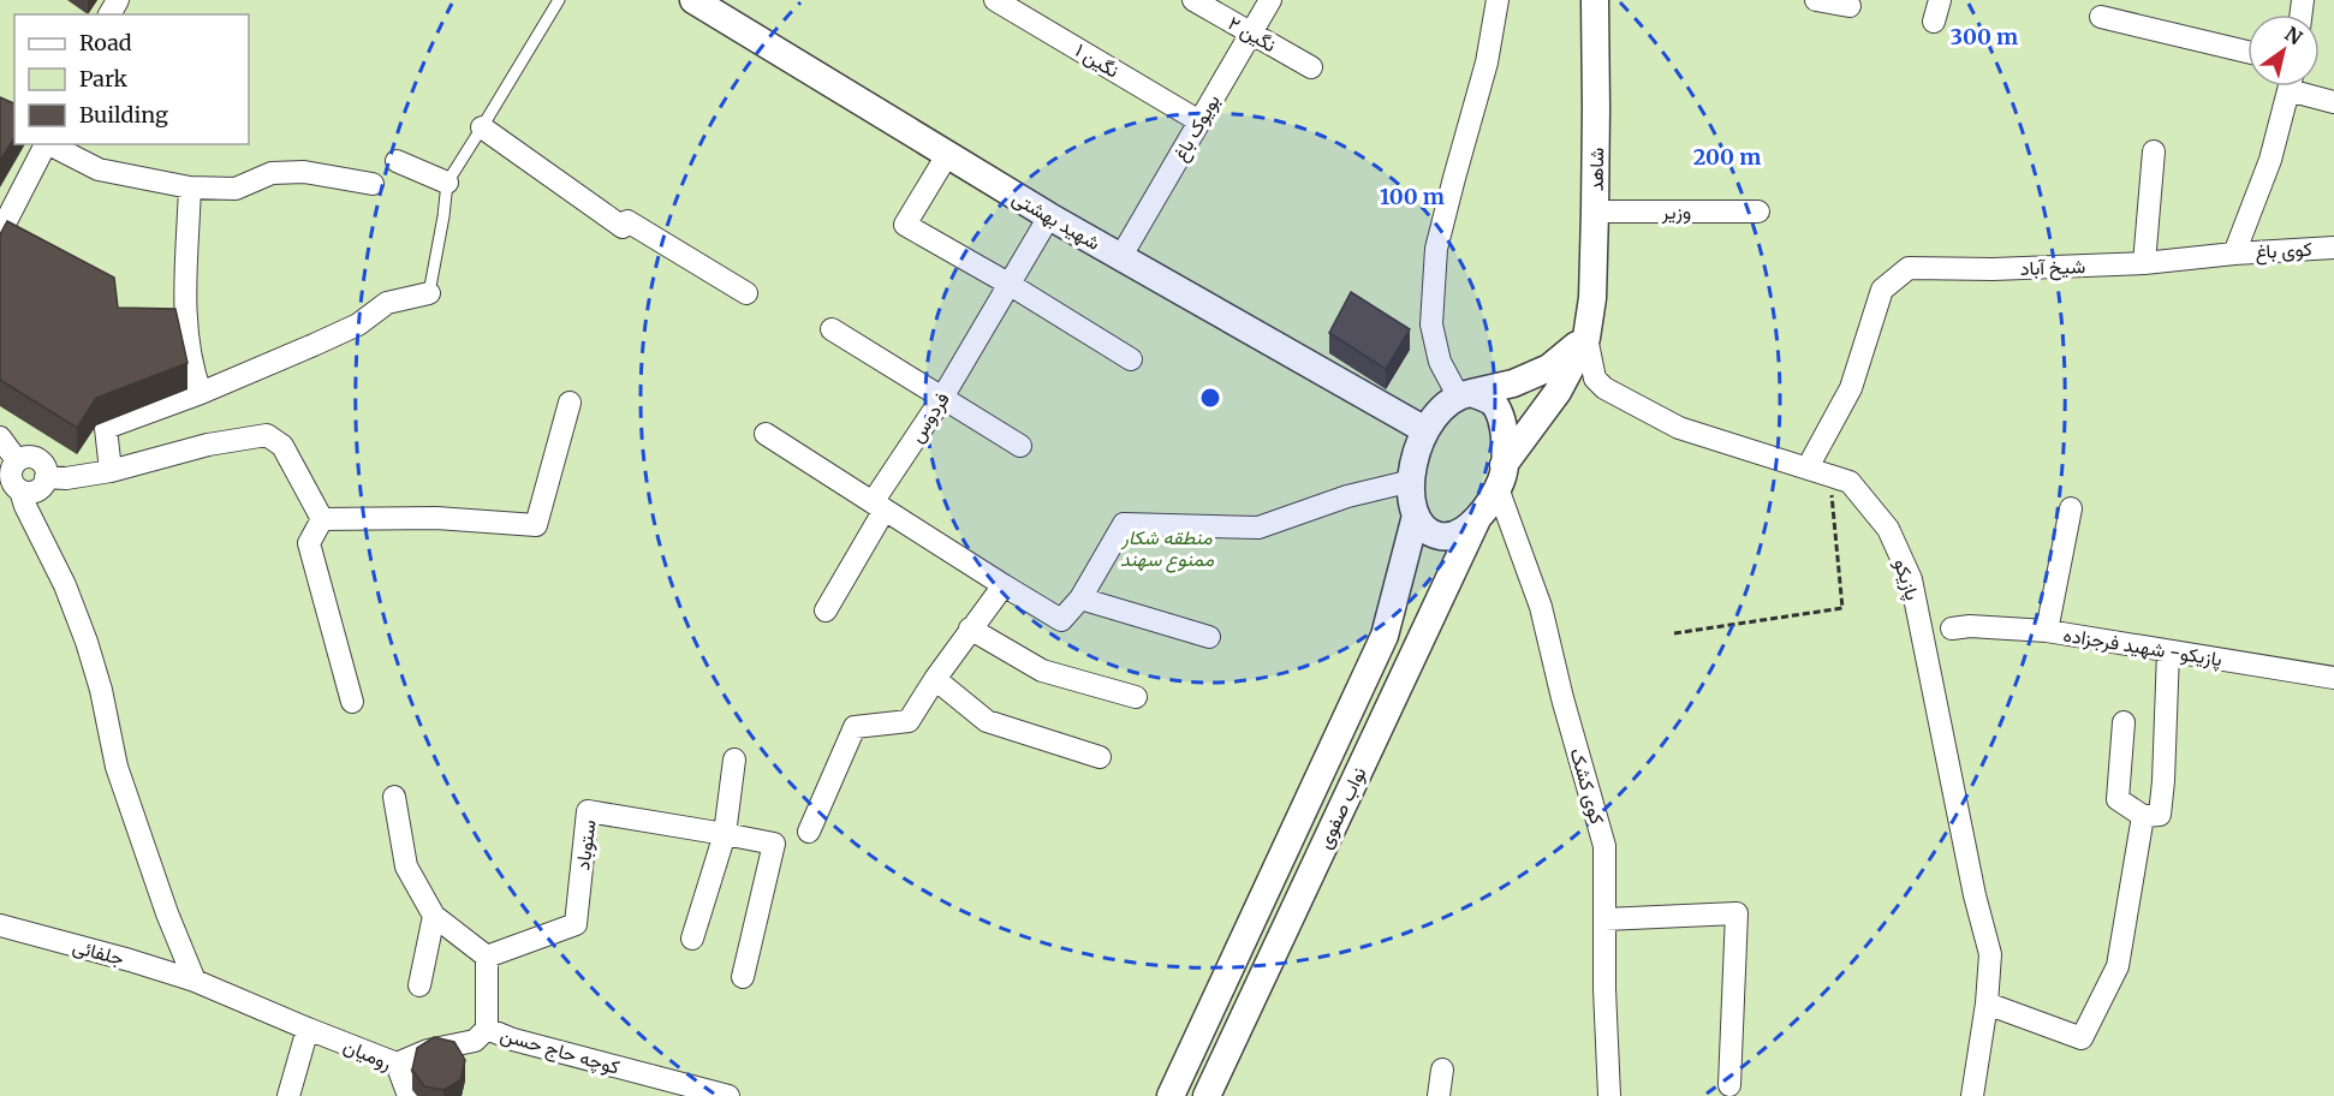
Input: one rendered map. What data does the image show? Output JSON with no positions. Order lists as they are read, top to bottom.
{
  "streets": {
    "street": [
      "نگین ۲",
      "نگین ۱",
      "بویوک باغ",
      "شاهد",
      "وزیر",
      "شهید بهشتی",
      "کوی باغ",
      "شیخ آباد",
      "فردوس",
      "پازیکو",
      "پازیکو- شهید فرجزاده",
      "کوی کشک",
      "نواب صفوی",
      "ستوباد",
      "جلفائی",
      "کوچه حاج حسن",
      "رومیان"
    ]
  },
  "crossings": [
    ["نگین ۲", "بویوک باغ"],
    ["نگین ۱", "بویوک باغ"],
    ["بویوک باغ", "شهید بهشتی"],
    ["شاهد", "وزیر"],
    ["شاهد", "شهید بهشتی"],
    ["شاهد", "پازیکو"],
    ["شاهد", "کوی کشک"],
    ["شاهد", "نواب صفوی"],
    ["شهید بهشتی", "فردوس"],
    ["شهید بهشتی", "کوی کشک"],
    ["شهید بهشتی", "نواب صفوی"],
    ["کوی باغ", "شیخ آباد"],
    ["شیخ آباد", "پازیکو"],
    ["کوی کشک", "نواب صفوی"],
    ["کوچه حاج حسن", "رومیان"]
  ],
  "parks": ["منطقه شکار ممنوع سهند"],
  "legend": ["Road", "Park", "Building"],
  "north": "top right",
  "rings": ["300 m", "200 m", "100 m"]
}
